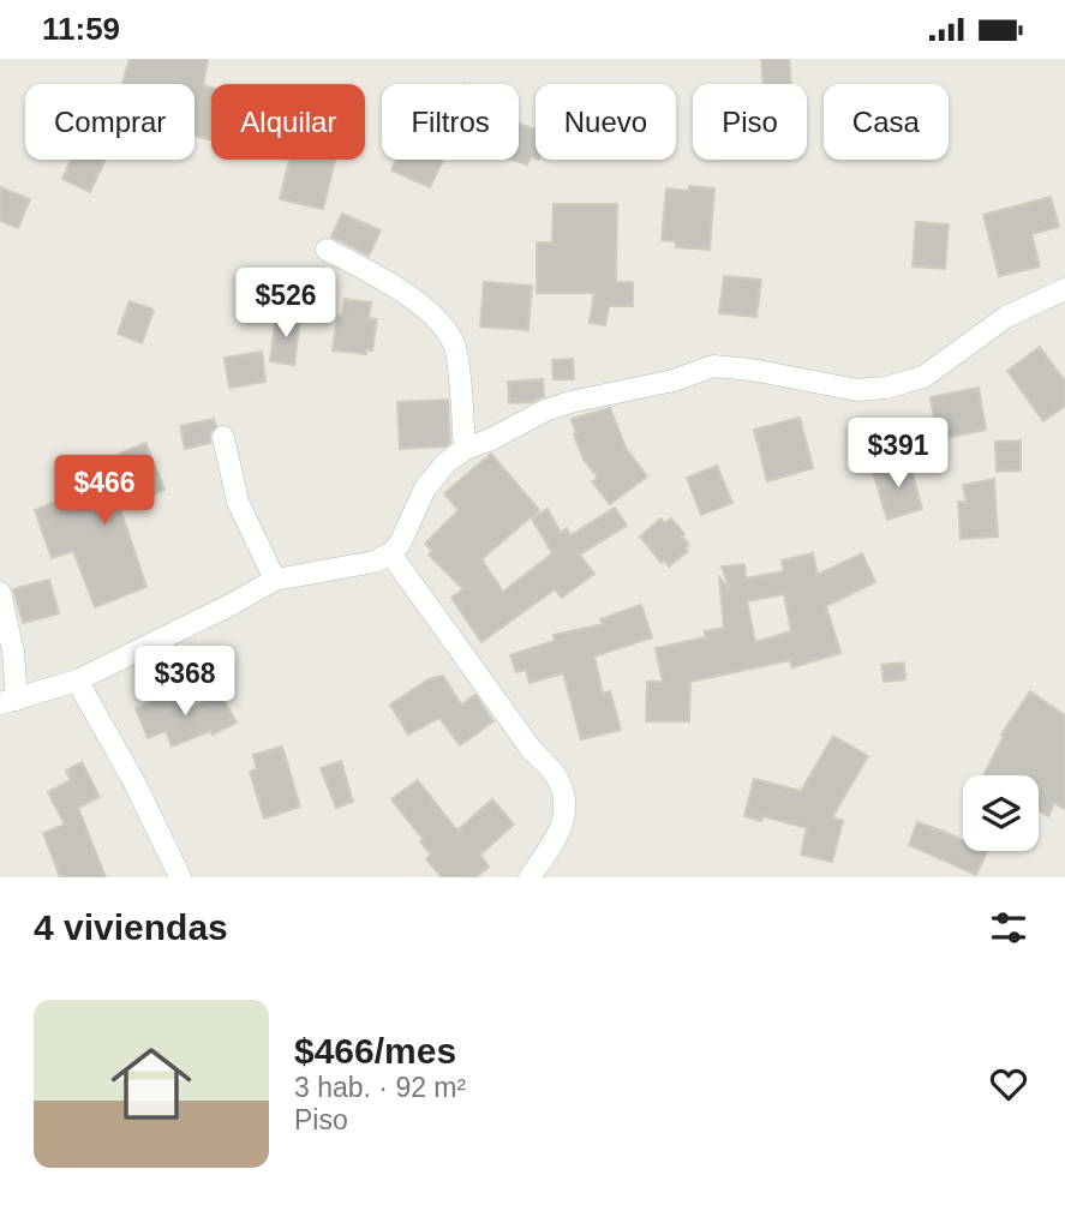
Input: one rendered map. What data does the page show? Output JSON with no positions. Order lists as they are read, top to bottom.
{
  "page": {
    "status": "11:59",
    "chip": [
      "Comprar",
      "Alquilar",
      "Filtros",
      "Nuevo",
      "Piso",
      "Casa"
    ],
    "price": [
      "$526",
      "$391",
      "$466",
      "$368"
    ],
    "heading": "4 viviendas",
    "list": [
      {
        "name": "$466/mes",
        "note": "3 hab. · 92 m² · Piso"
      }
    ]
  }
}
